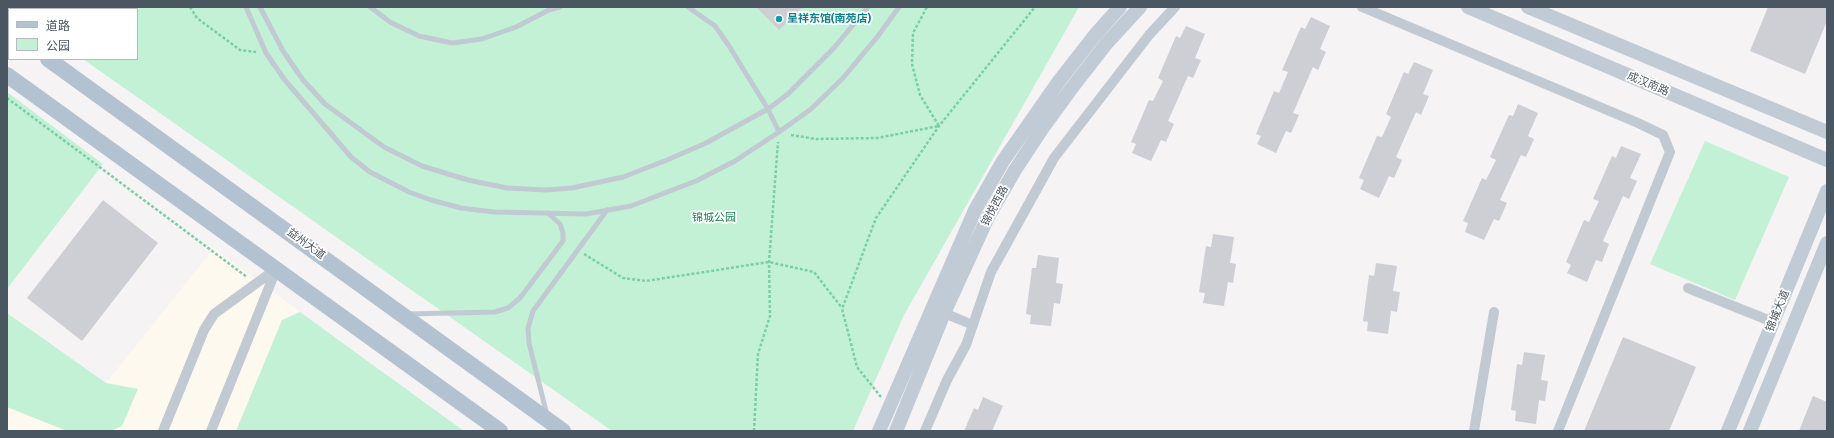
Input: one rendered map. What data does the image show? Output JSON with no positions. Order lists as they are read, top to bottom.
{
  "streets": {
    "main road": [
      "成汉南路",
      "锦悦西路",
      "益州大道",
      "锦城大道"
    ]
  },
  "parks": ["锦城公园"],
  "places": ["呈祥东馆(南苑店)"],
  "legend": ["道路", "公园"]
}
